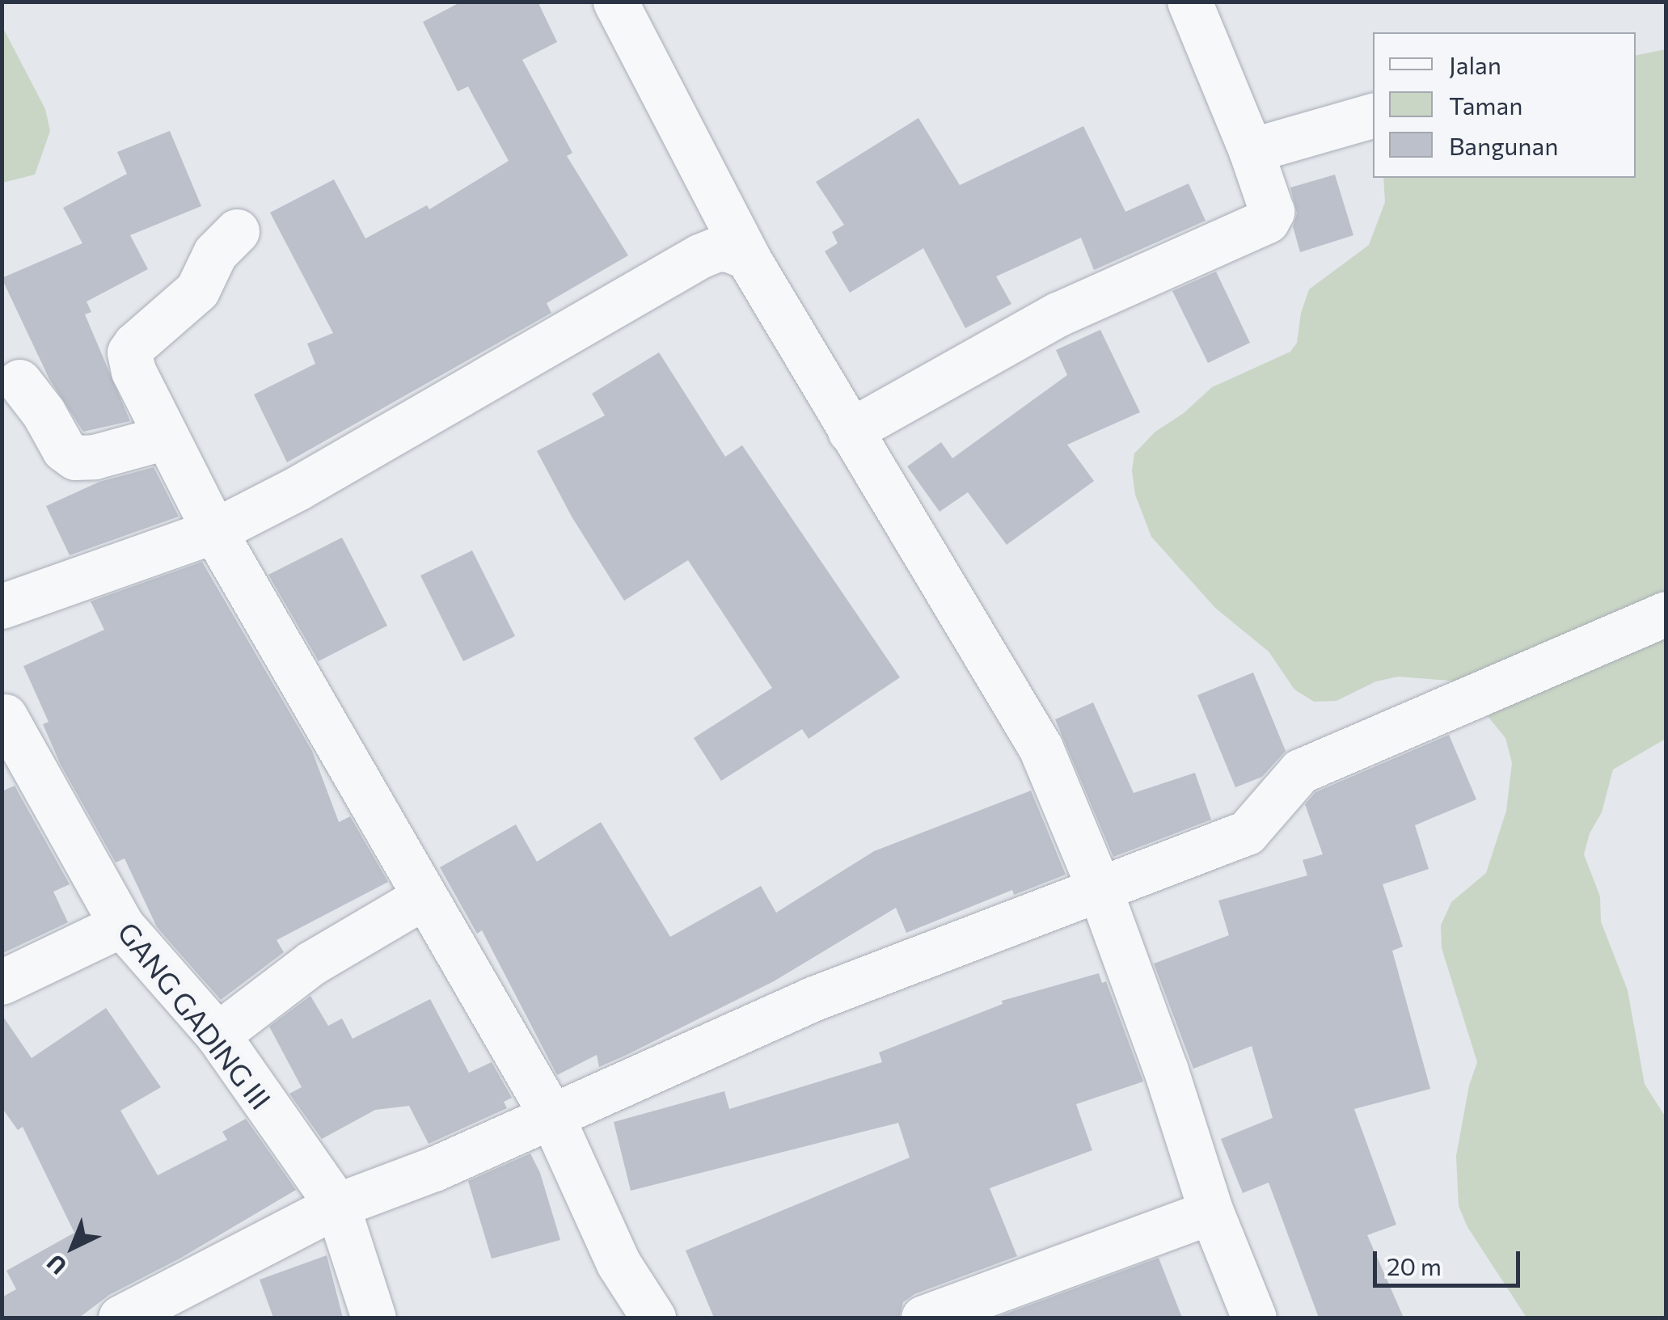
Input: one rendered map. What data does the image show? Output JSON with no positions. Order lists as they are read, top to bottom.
{
  "streets": {
    "street": ["GANG GADING III"]
  },
  "legend": ["Jalan", "Taman", "Bangunan"],
  "scale_bar": "20 m",
  "north": "bottom left"
}
